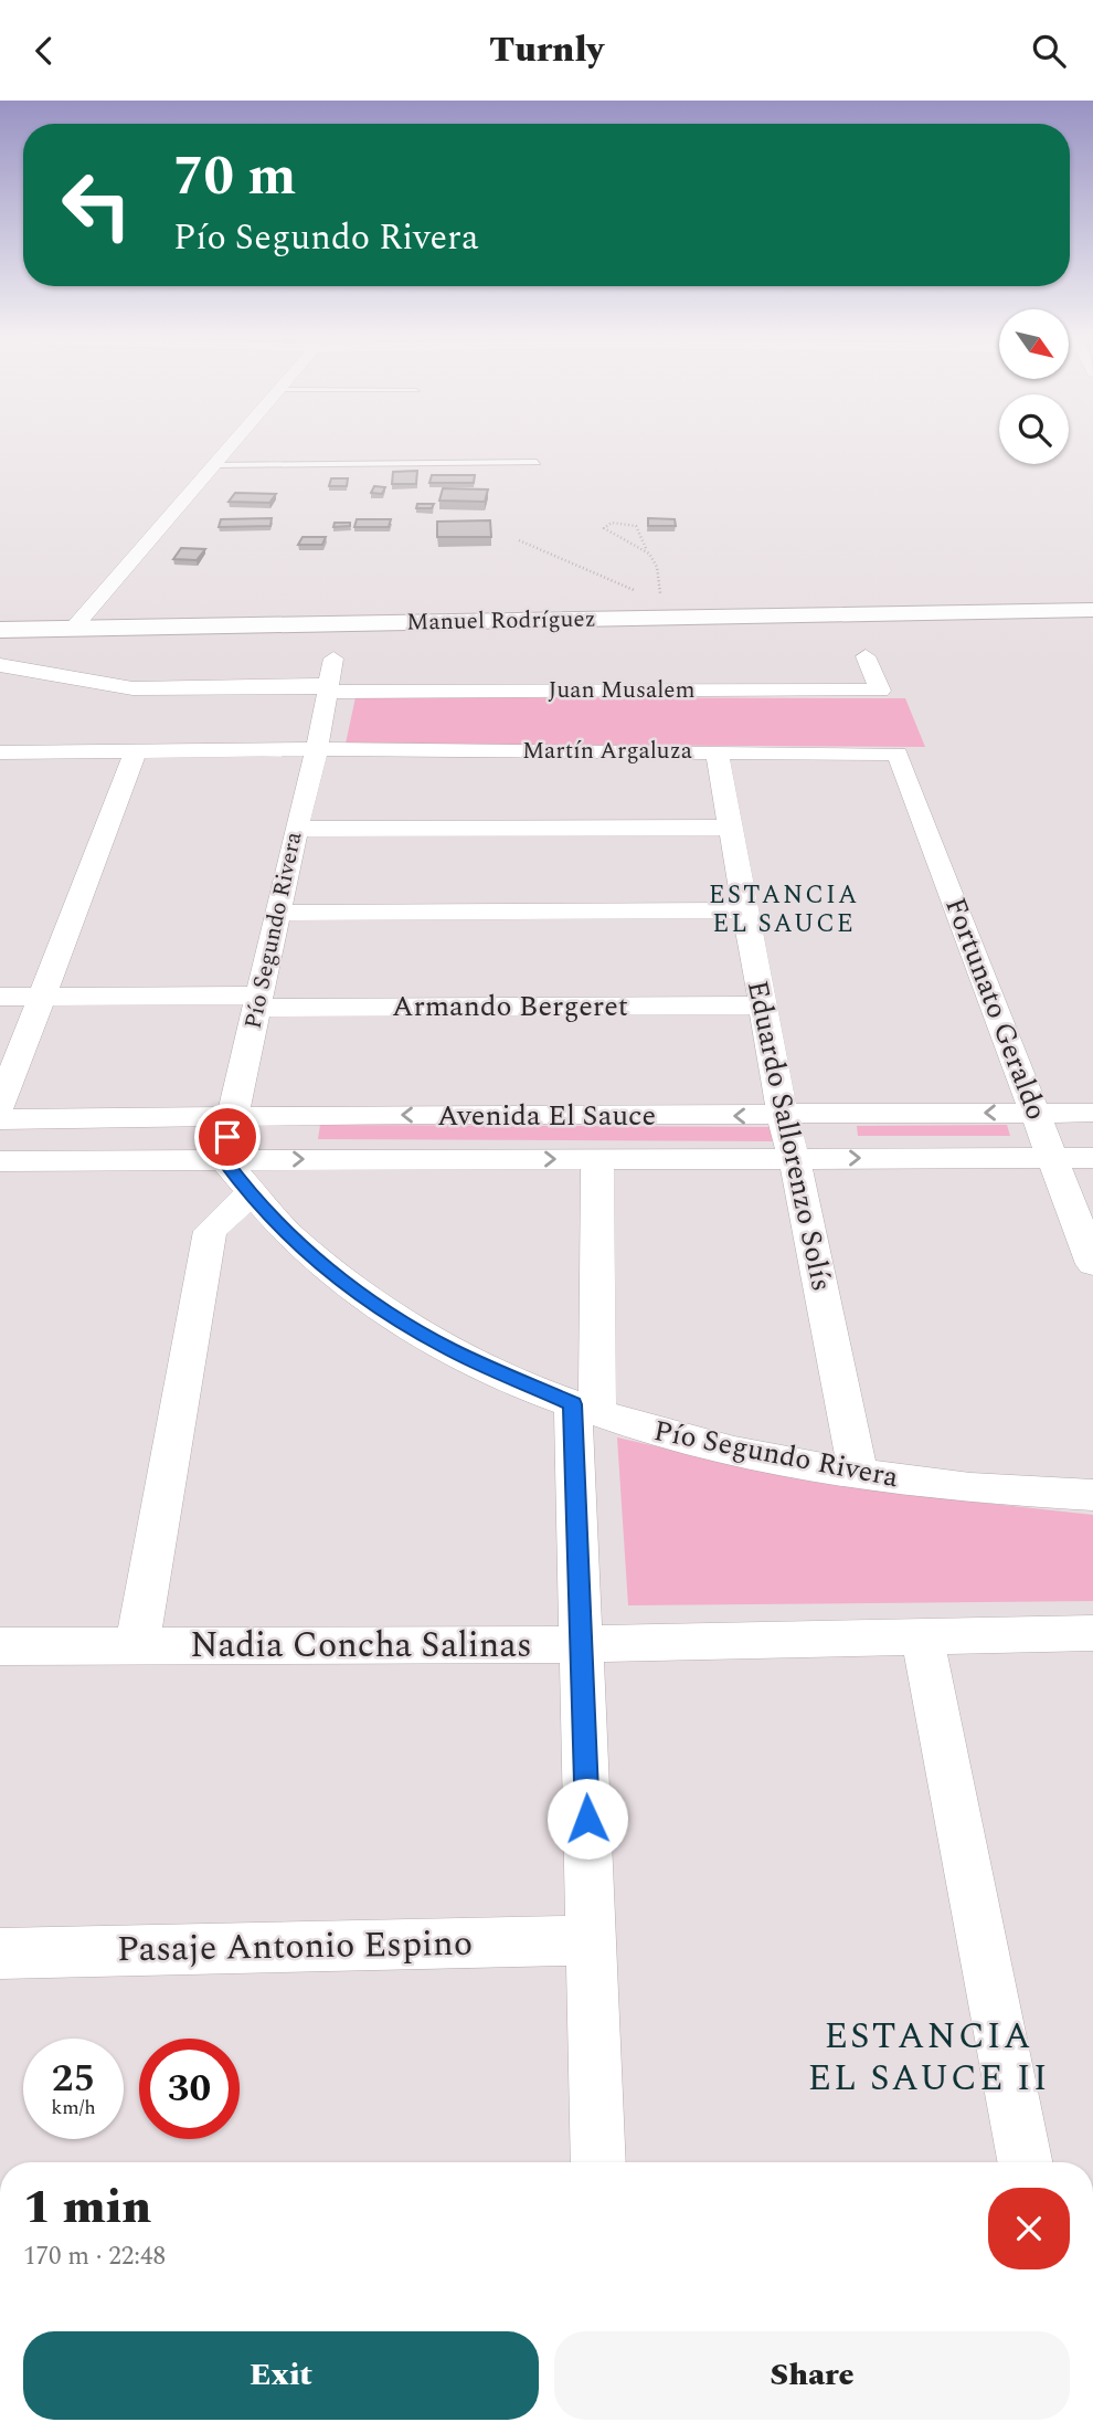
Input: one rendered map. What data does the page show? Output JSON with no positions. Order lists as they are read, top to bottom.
{
  "streets": {
    "street": [
      "Manuel Rodríguez",
      "Juan Musalem",
      "Martín Argaluza",
      "Pío Segundo Rivera",
      "Armando Bergeret",
      "Fortunato Geraldo",
      "Avenida El Sauce",
      "Eduardo Sallorenzo Solís",
      "Nadia Concha Salinas",
      "Pasaje Antonio Espino"
    ]
  },
  "crossings": [
    ["Juan Musalem", "Pío Segundo Rivera"],
    ["Martín Argaluza", "Pío Segundo Rivera"],
    ["Martín Argaluza", "Fortunato Geraldo"],
    ["Martín Argaluza", "Eduardo Sallorenzo Solís"],
    ["Pío Segundo Rivera", "Armando Bergeret"],
    ["Pío Segundo Rivera", "Avenida El Sauce"],
    ["Pío Segundo Rivera", "Eduardo Sallorenzo Solís"],
    ["Armando Bergeret", "Eduardo Sallorenzo Solís"],
    ["Fortunato Geraldo", "Avenida El Sauce"],
    ["Avenida El Sauce", "Eduardo Sallorenzo Solís"]
  ],
  "districts": ["ESTANCIA EL SAUCE", "ESTANCIA EL SAUCE II"],
  "north": "bottom right",
  "page": {
    "header": "Turnly",
    "turn": ["70 m", "Pío Segundo Rivera"],
    "speed": "25 km/h",
    "limit": "30",
    "heading": ["1 min", "170 m · 22:48"],
    "buttons": ["Exit", "Share"]
  }
}
